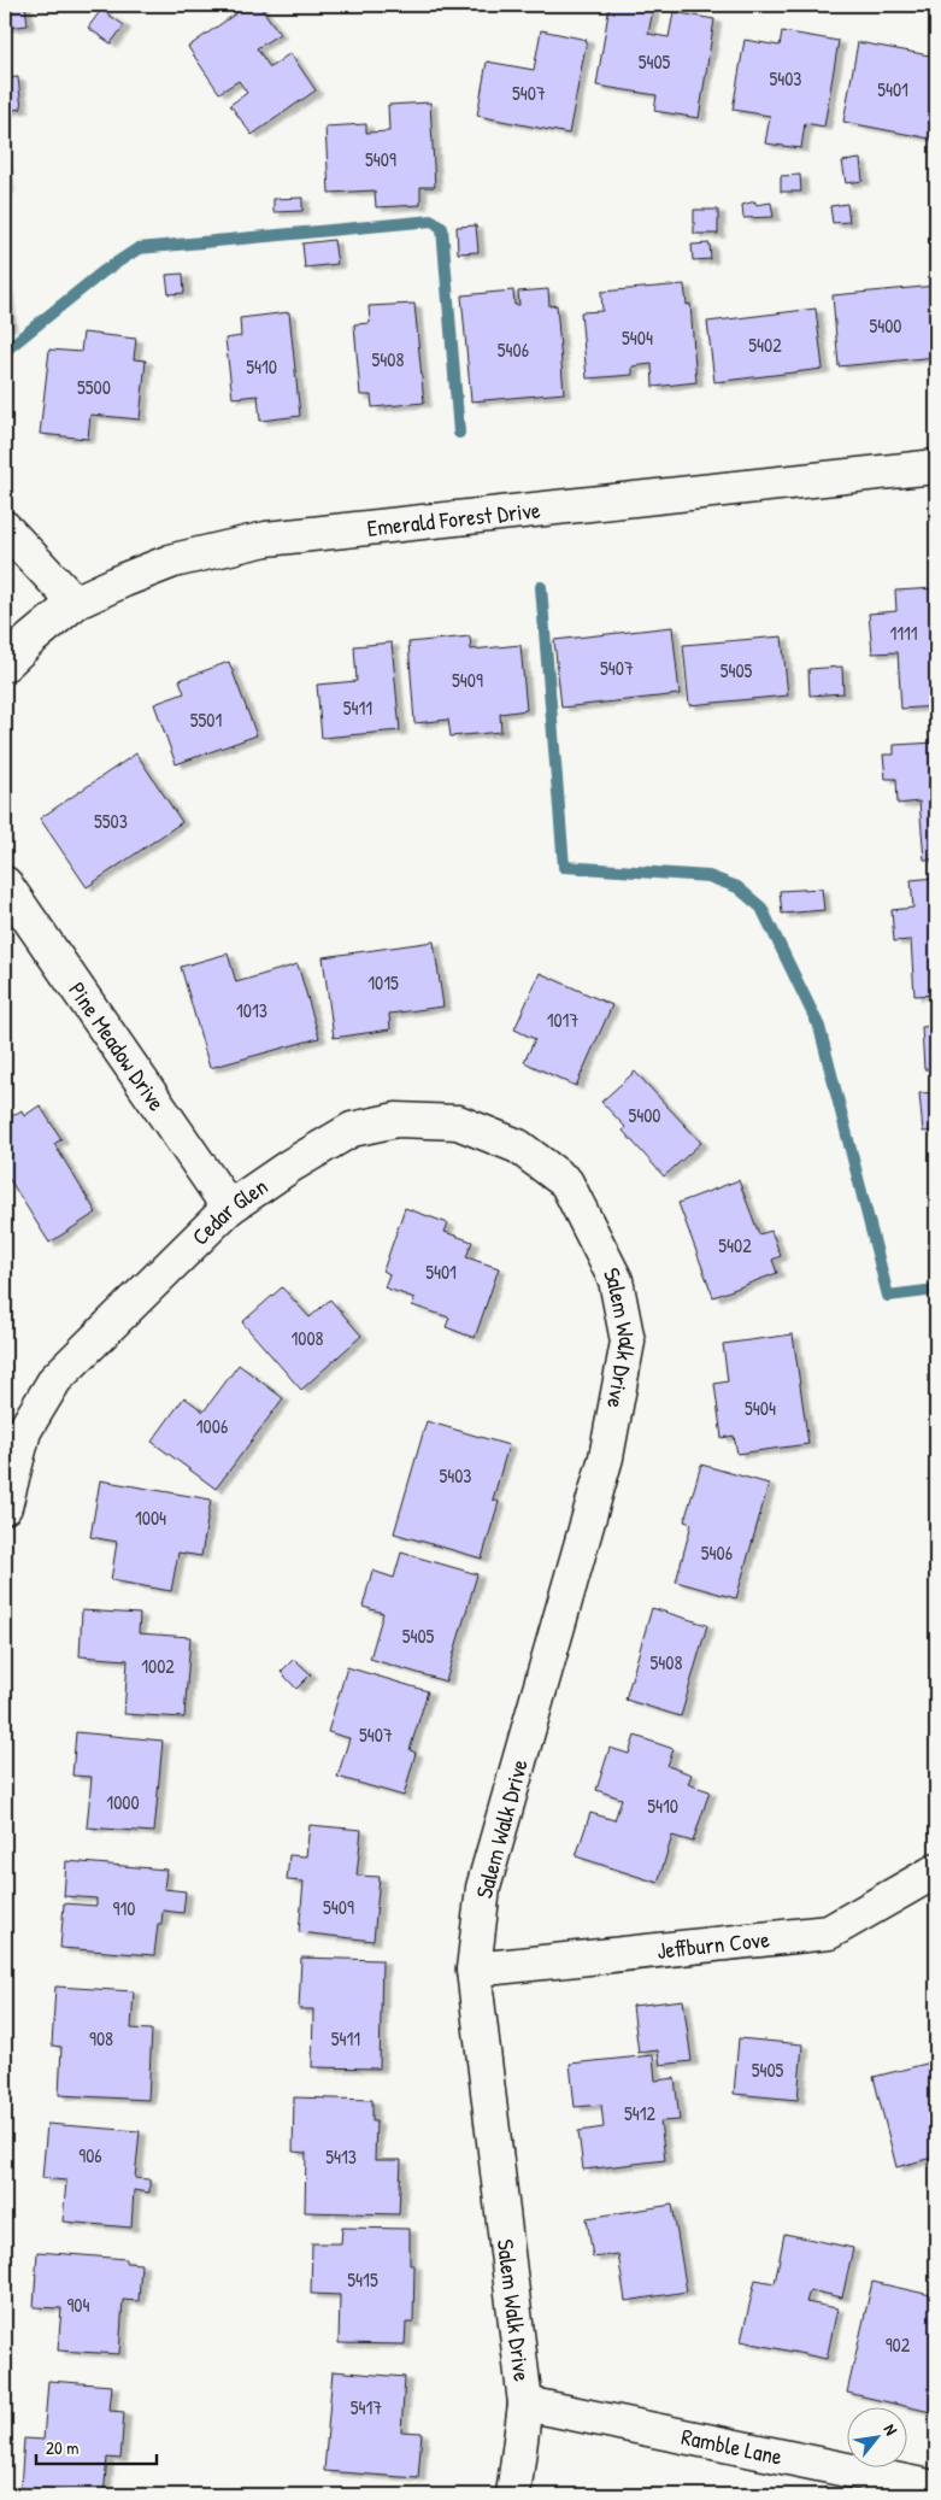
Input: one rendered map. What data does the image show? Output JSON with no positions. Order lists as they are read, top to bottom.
{
  "streets": {
    "street": [
      "Emerald Forest Drive",
      "Pine Meadow Drive",
      "Cedar Glen",
      "Salem Walk Drive",
      "Jeffburn Cove",
      "Ramble Lane"
    ]
  },
  "crossings": [
    ["Pine Meadow Drive", "Cedar Glen"],
    ["Cedar Glen", "Salem Walk Drive"],
    ["Salem Walk Drive", "Jeffburn Cove"],
    ["Salem Walk Drive", "Ramble Lane"]
  ],
  "house_numbers": [
    "5405",
    "5403",
    "5401",
    "5407",
    "5409",
    "5400",
    "5404",
    "5402",
    "5406",
    "5408",
    "5410",
    "5500",
    "1111",
    "5407",
    "5405",
    "5409",
    "5411",
    "5501",
    "5503",
    "1015",
    "1013",
    "1017",
    "5400",
    "5402",
    "5401",
    "1008",
    "5404",
    "1006",
    "5403",
    "1004",
    "5406",
    "5405",
    "5408",
    "1002",
    "5407",
    "1000",
    "5410",
    "5409",
    "910",
    "908",
    "5411",
    "5405",
    "5412",
    "906",
    "5413",
    "5415",
    "904",
    "902",
    "5417"
  ],
  "scale_bar": "20 m",
  "north": "top right"
}
